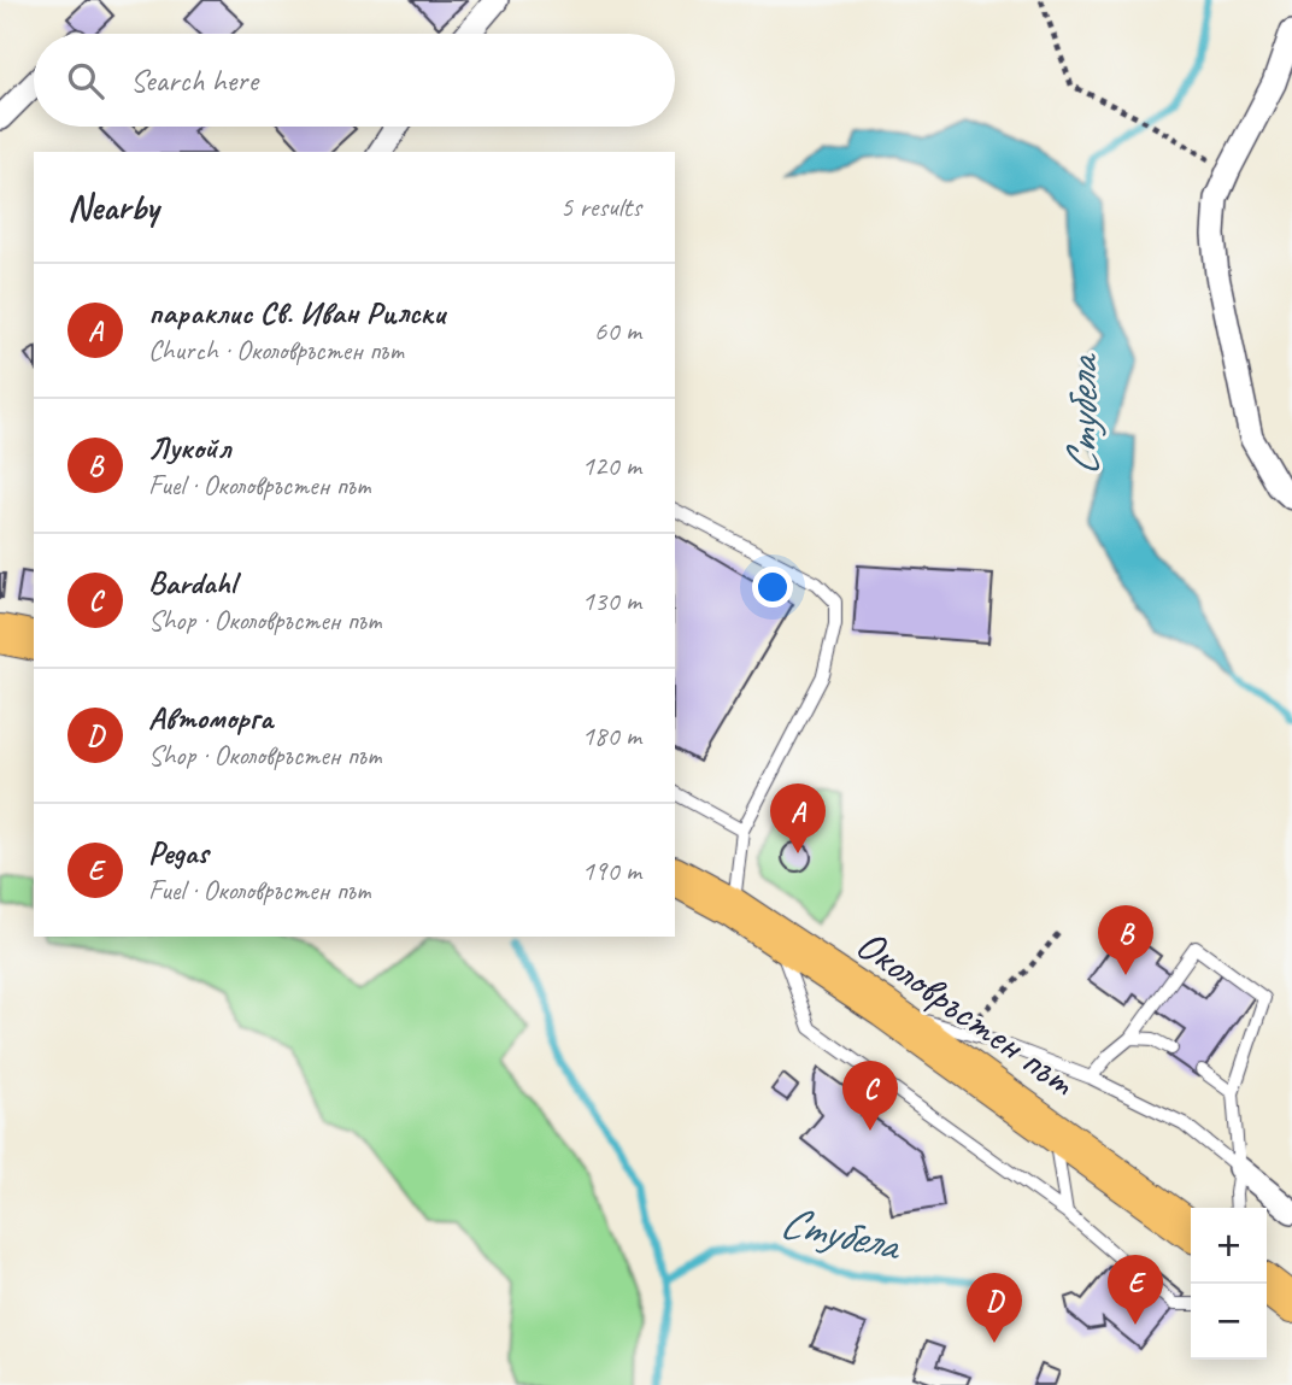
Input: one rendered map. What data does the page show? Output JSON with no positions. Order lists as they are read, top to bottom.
{
  "streets": {
    "highway": ["Околовръстен път"]
  },
  "water": ["Стубела"],
  "page": {
    "search": "Search here",
    "heading": ["Nearby", "5 results"],
    "list": [
      {
        "mark": "A",
        "name": "параклис Св. Иван Рилски",
        "note": "Church · Околовръстен път",
        "value": "60 m"
      },
      {
        "mark": "B",
        "name": "Лукойл",
        "note": "Fuel · Околовръстен път",
        "value": "120 m"
      },
      {
        "mark": "C",
        "name": "Bardahl",
        "note": "Shop · Околовръстен път",
        "value": "130 m"
      },
      {
        "mark": "D",
        "name": "Автоморга",
        "note": "Shop · Околовръстен път",
        "value": "180 m"
      },
      {
        "mark": "E",
        "name": "Pegas",
        "note": "Fuel · Околовръстен път",
        "value": "190 m"
      }
    ],
    "pins": [
      "A",
      "B",
      "C",
      "E",
      "D"
    ],
    "map_buttons": ["+", "−"]
  }
}
